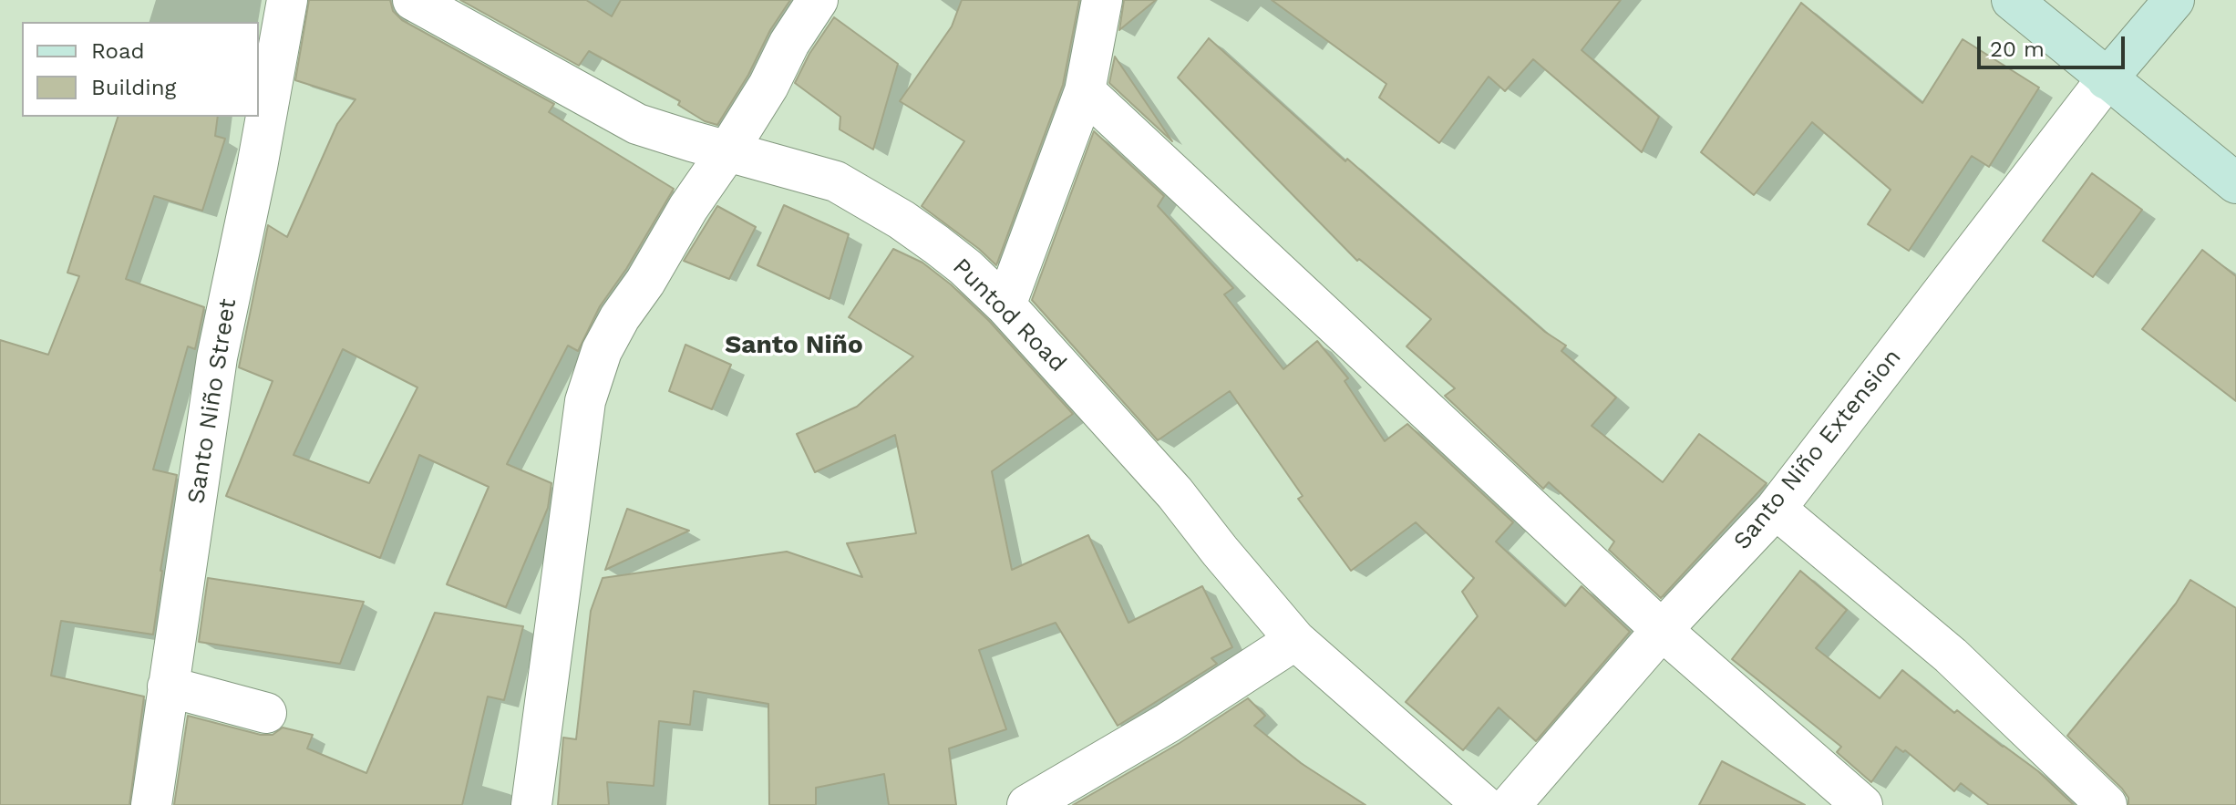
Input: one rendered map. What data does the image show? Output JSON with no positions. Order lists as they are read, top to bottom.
{
  "streets": {
    "street": ["Puntod Road", "Santo Niño Street", "Santo Niño Extension"]
  },
  "districts": ["Santo Niño"],
  "legend": ["Road", "Building"],
  "scale_bar": "20 m"
}
